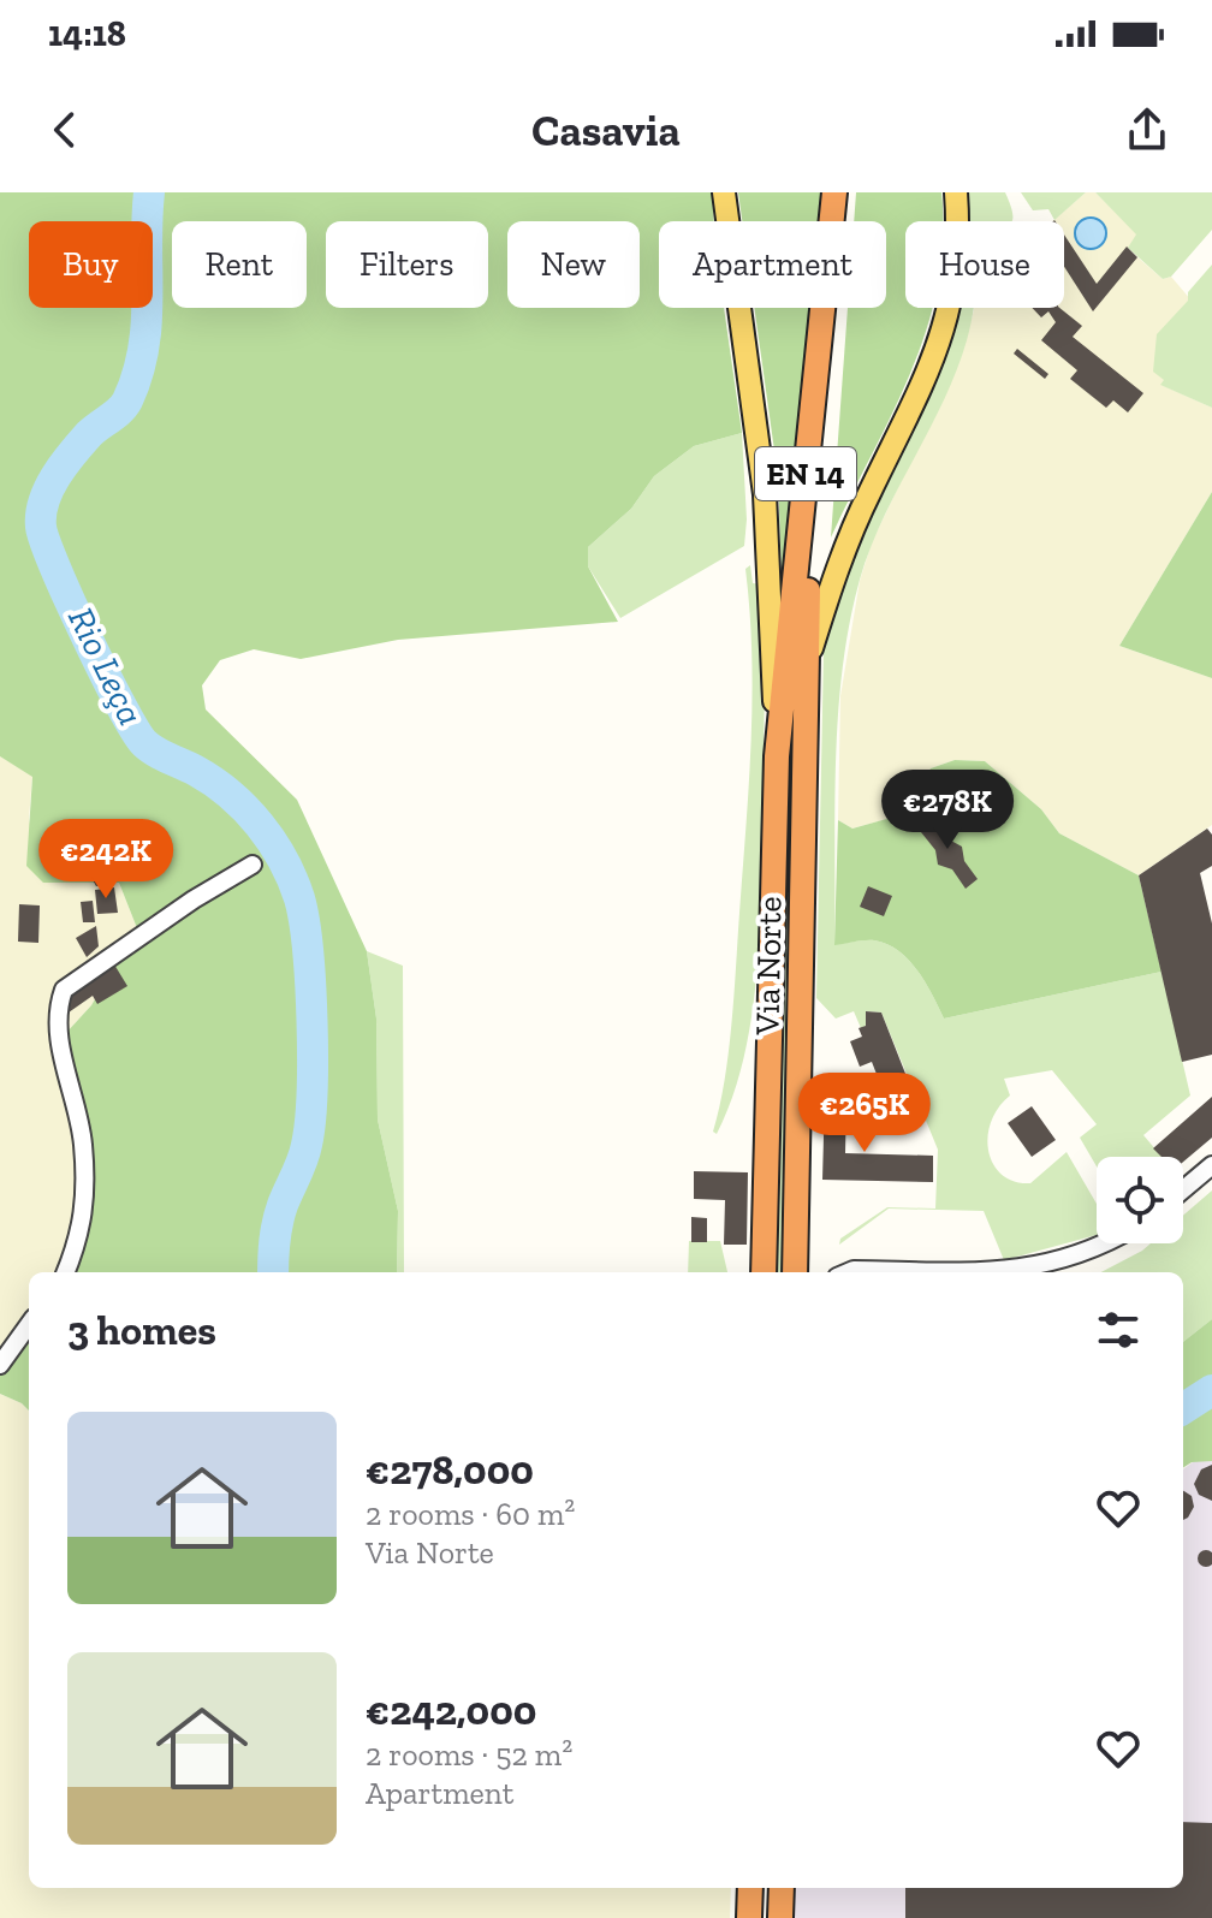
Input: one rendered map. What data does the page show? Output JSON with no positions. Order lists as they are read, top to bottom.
{
  "streets": {
    "highway": ["EN 14", "Via Norte"]
  },
  "crossings": [
    ["EN 14", "Via Norte"]
  ],
  "water": ["Rio Leça"],
  "page": {
    "status": "14:18",
    "header": "Casavia",
    "chip": [
      "Buy",
      "Rent",
      "Filters",
      "New",
      "Apartment",
      "House"
    ],
    "price": ["€278K", "€242K", "€265K"],
    "heading": "3 homes",
    "list": [
      {
        "name": "€278,000",
        "note": "2 rooms · 60 m² · Via Norte"
      },
      {
        "name": "€242,000",
        "note": "2 rooms · 52 m² · Apartment"
      }
    ]
  }
}
